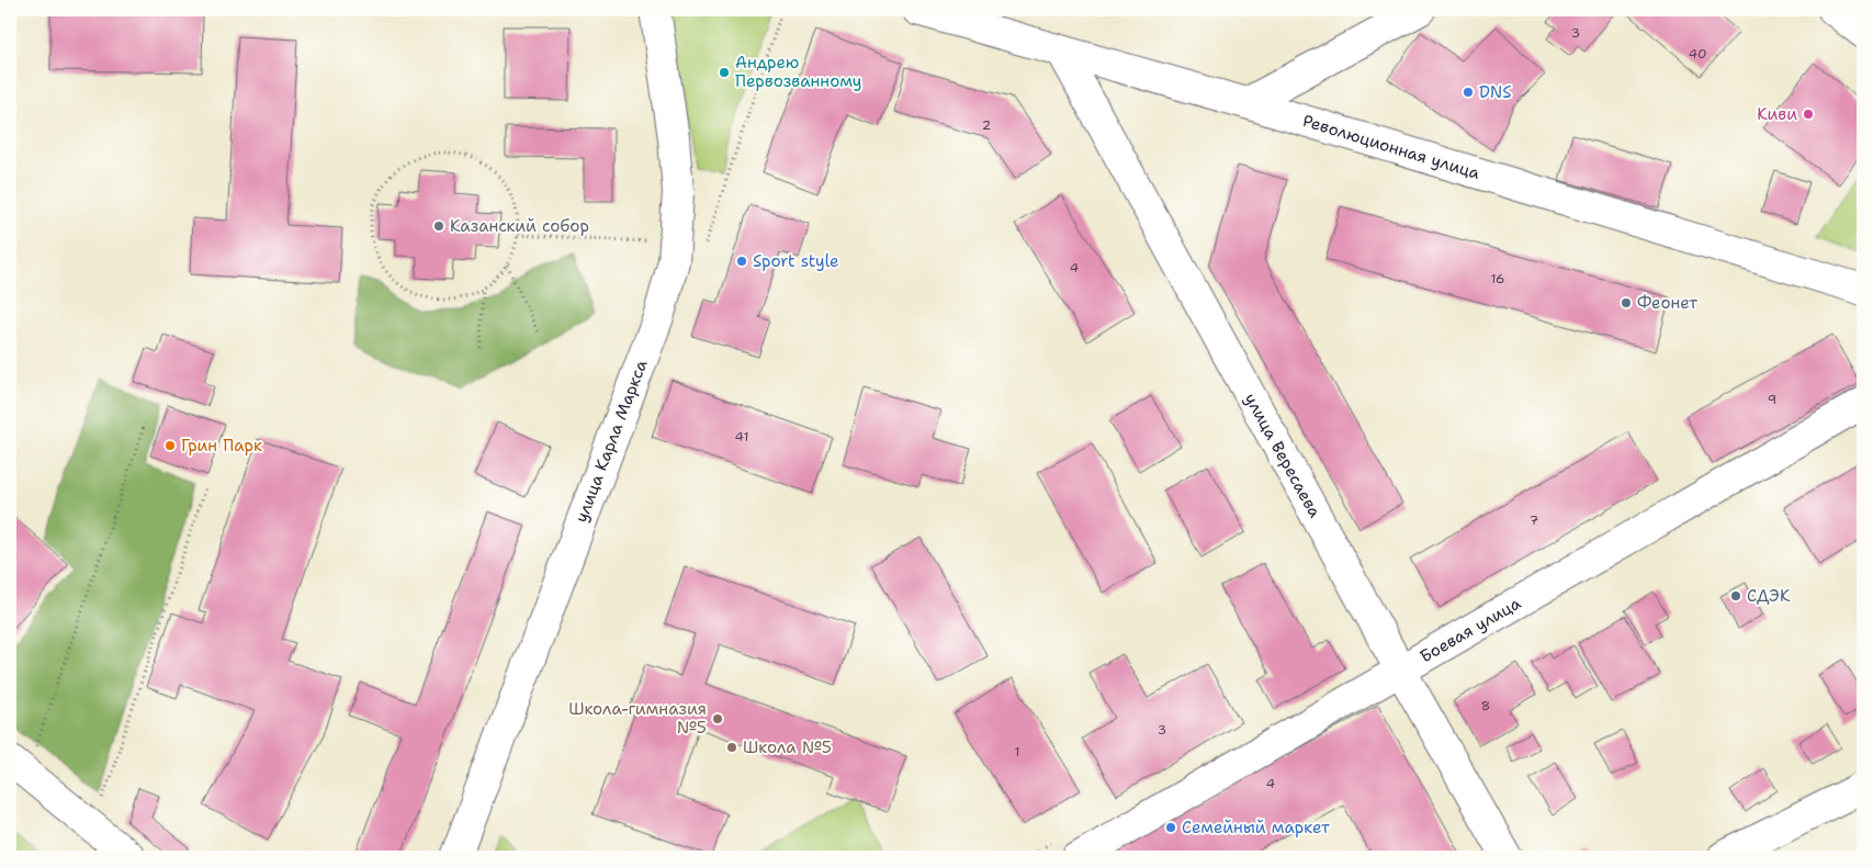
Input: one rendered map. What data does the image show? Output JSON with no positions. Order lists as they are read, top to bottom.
{
  "streets": {
    "street": [
      "Революционная улица",
      "улица Карла Маркса",
      "улица Вересаева",
      "Боевая улица"
    ]
  },
  "crossings": [
    ["Революционная улица", "улица Вересаева"],
    ["улица Вересаева", "Боевая улица"]
  ],
  "places": [
    "Андрею Первозванному",
    "DNS",
    "Киви",
    "Казанский собор",
    "Sport style",
    "Феонет",
    "Грин Парк",
    "СДЭК",
    "Школа-гимназия №5",
    "Школа №5",
    "Семейный маркет"
  ],
  "house_numbers": [
    "3",
    "40",
    "2",
    "4",
    "16",
    "9",
    "41",
    "7",
    "8",
    "3",
    "1",
    "4"
  ]
}
